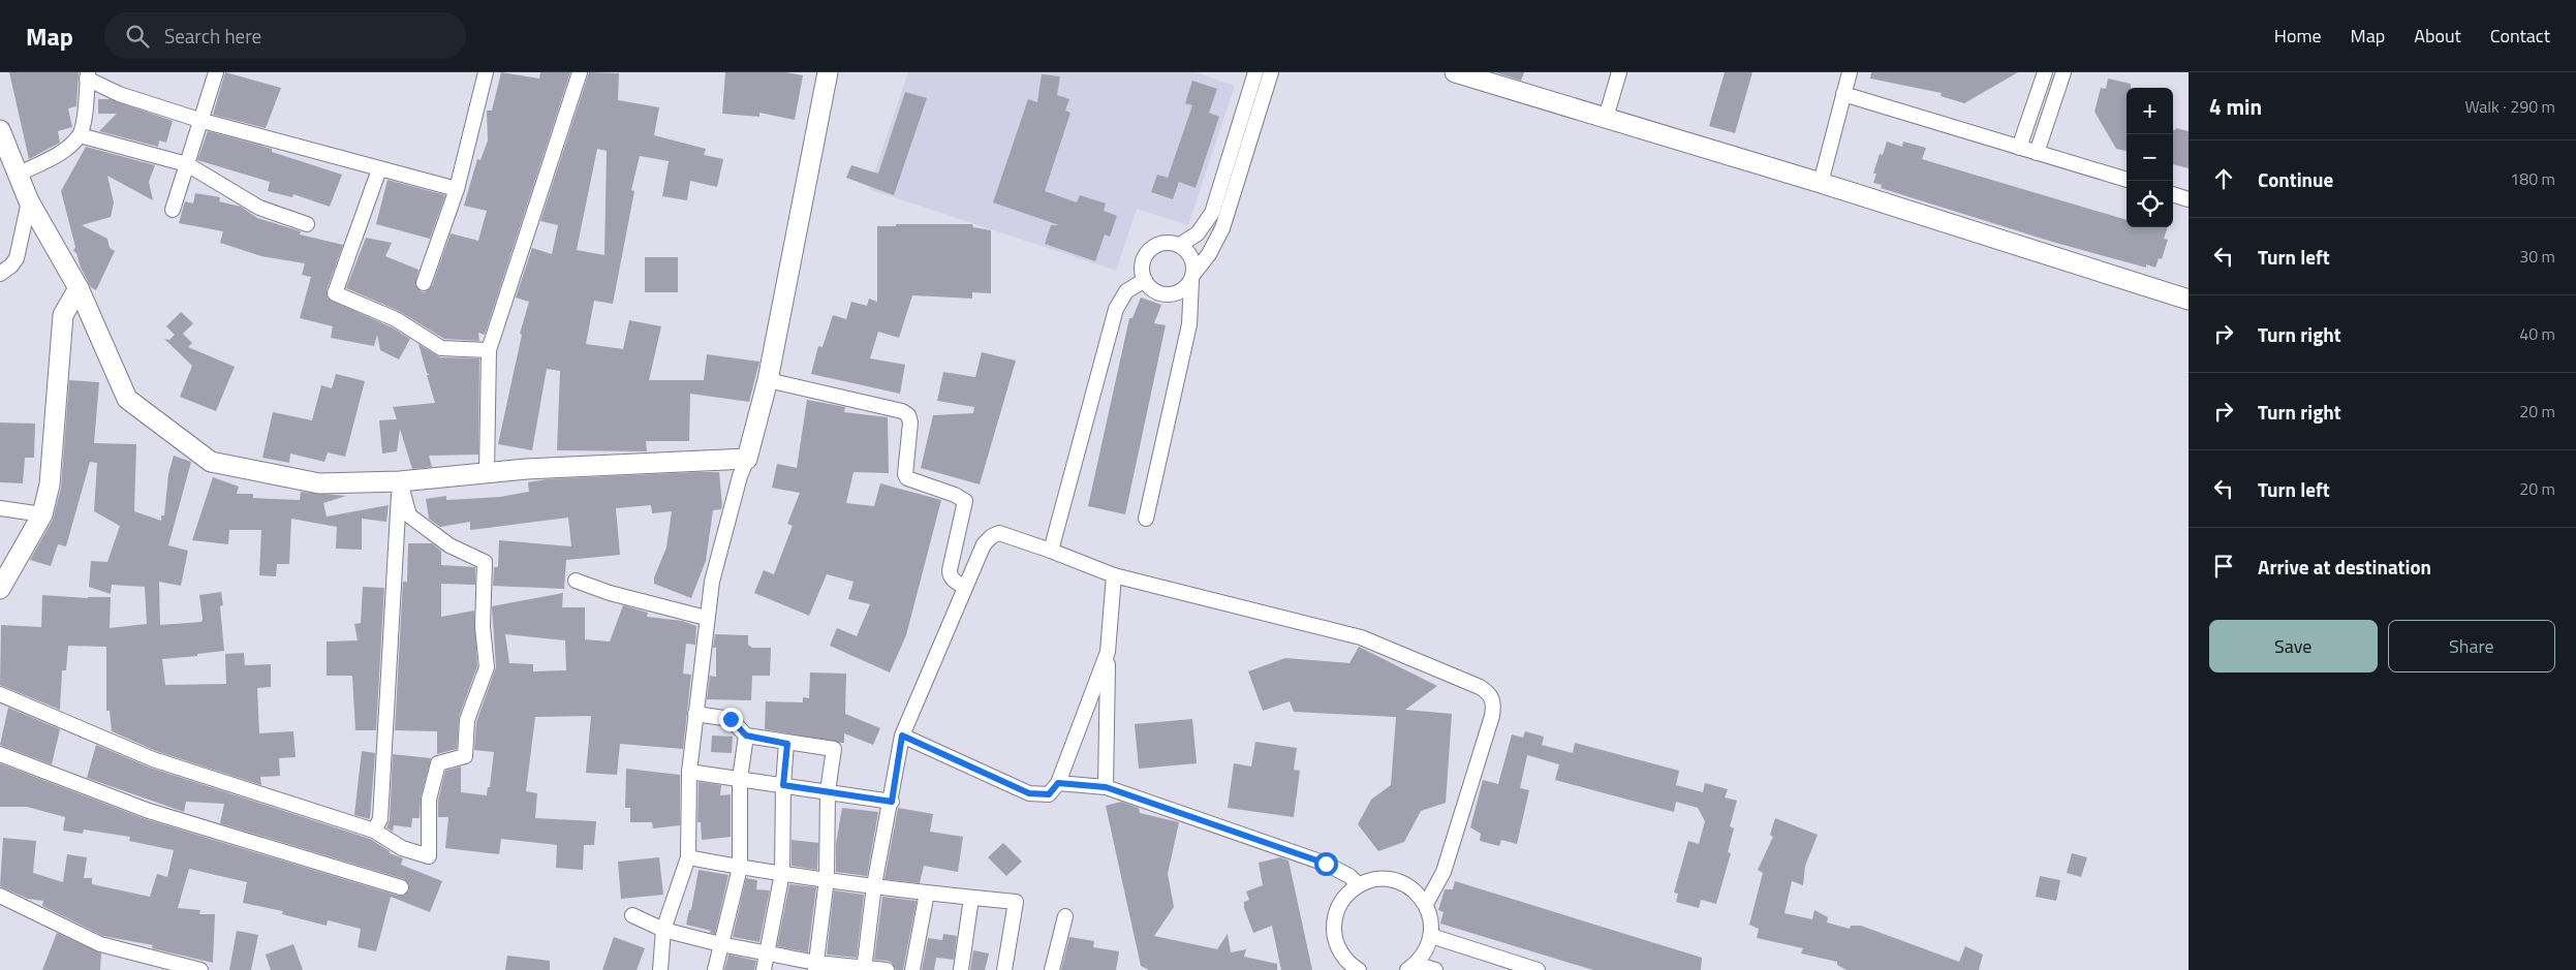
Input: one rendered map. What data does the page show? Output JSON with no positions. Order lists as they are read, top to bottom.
{
  "page": {
    "header": "Map",
    "search": "Search here",
    "nav": [
      "Home",
      "Map",
      "About",
      "Contact"
    ],
    "heading": ["4 min", "Walk · 290 m"],
    "map_buttons": ["+", "−"],
    "list": [
      ["Continue", "180 m"],
      ["Turn left", "30 m"],
      ["Turn right", "40 m"],
      ["Turn right", "20 m"],
      ["Turn left", "20 m"],
      "Arrive at destination"
    ],
    "buttons": ["Save", "Share"]
  }
}
